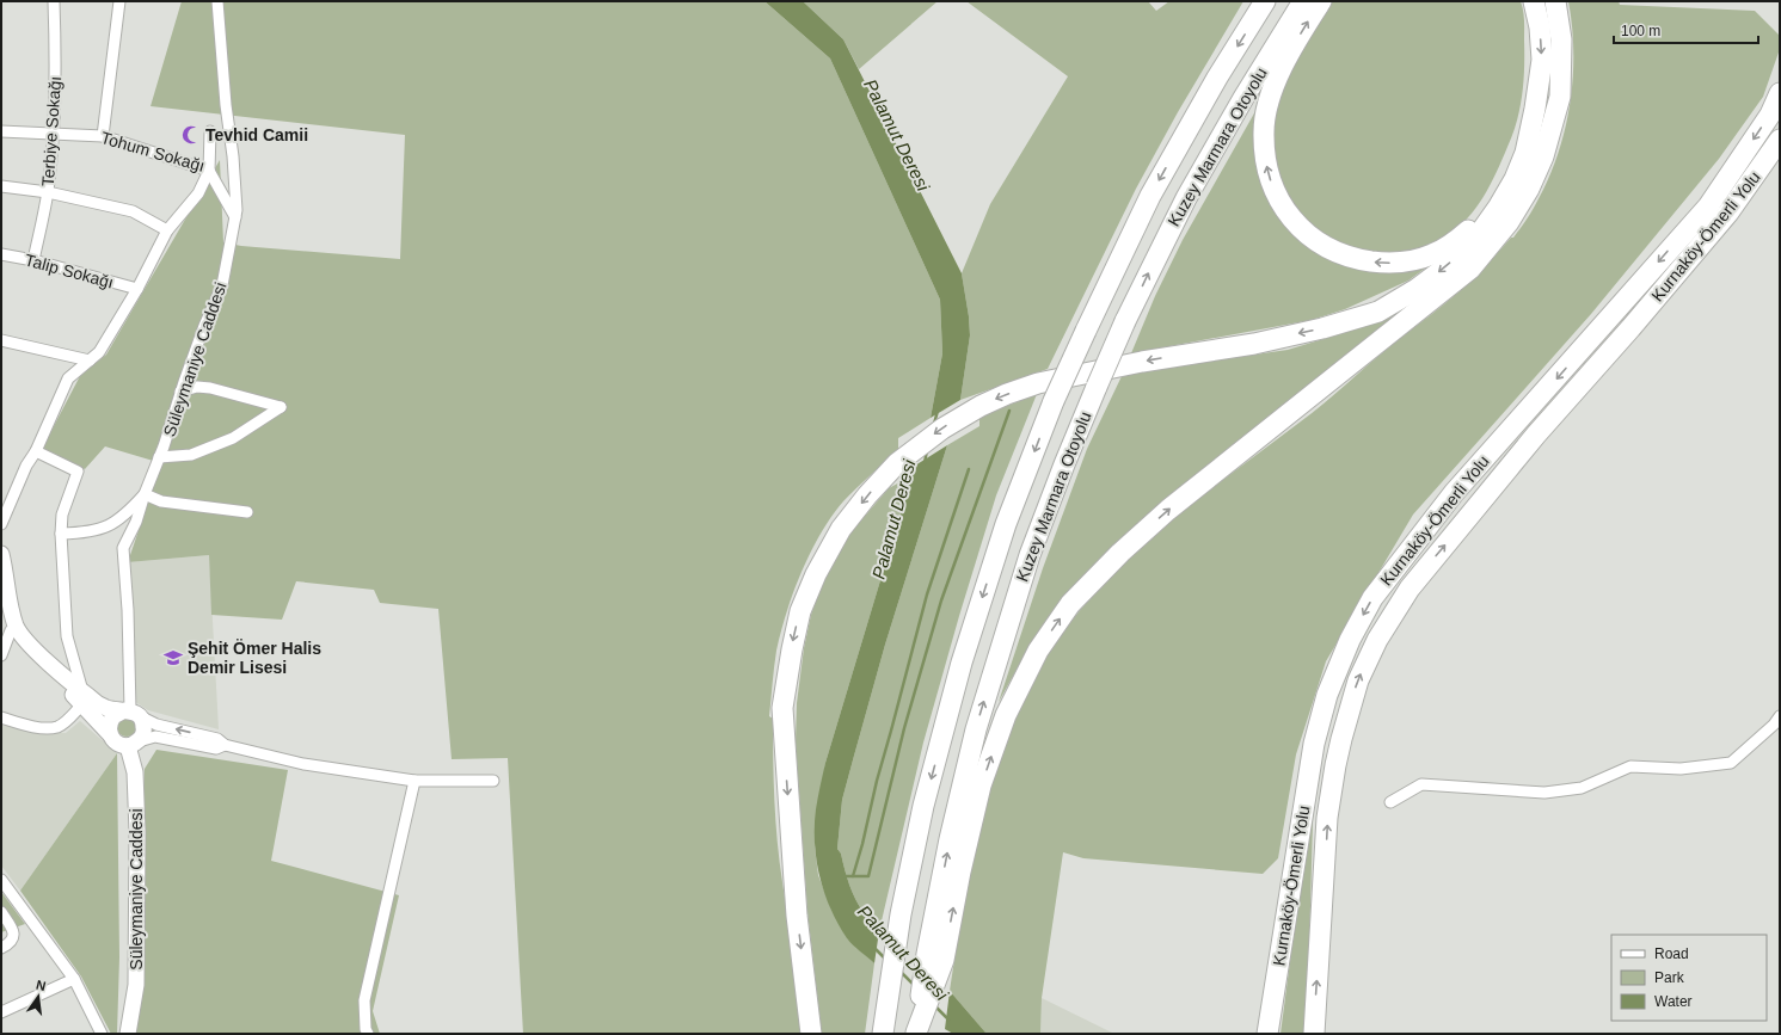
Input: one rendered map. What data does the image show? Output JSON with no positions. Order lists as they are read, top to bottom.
{
  "streets": {
    "highway": ["Kuzey Marmara Otoyolu", "Kurnaköy-Ömerli Yolu"],
    "street": [
      "Terbiye Sokağı",
      "Tohum Sokağı",
      "Talip Sokağı",
      "Süleymaniye Caddesi"
    ]
  },
  "crossings": [
    ["Terbiye Sokağı", "Tohum Sokağı"],
    ["Terbiye Sokağı", "Talip Sokağı"]
  ],
  "water": ["Palamut Deresi"],
  "places": {
    "mosque": ["Tevhid Camii"],
    "school or university": ["Şehit Ömer Halis Demir Lisesi"]
  },
  "legend": ["Road", "Park", "Water"],
  "scale_bar": "100 m",
  "north": "top"
}
